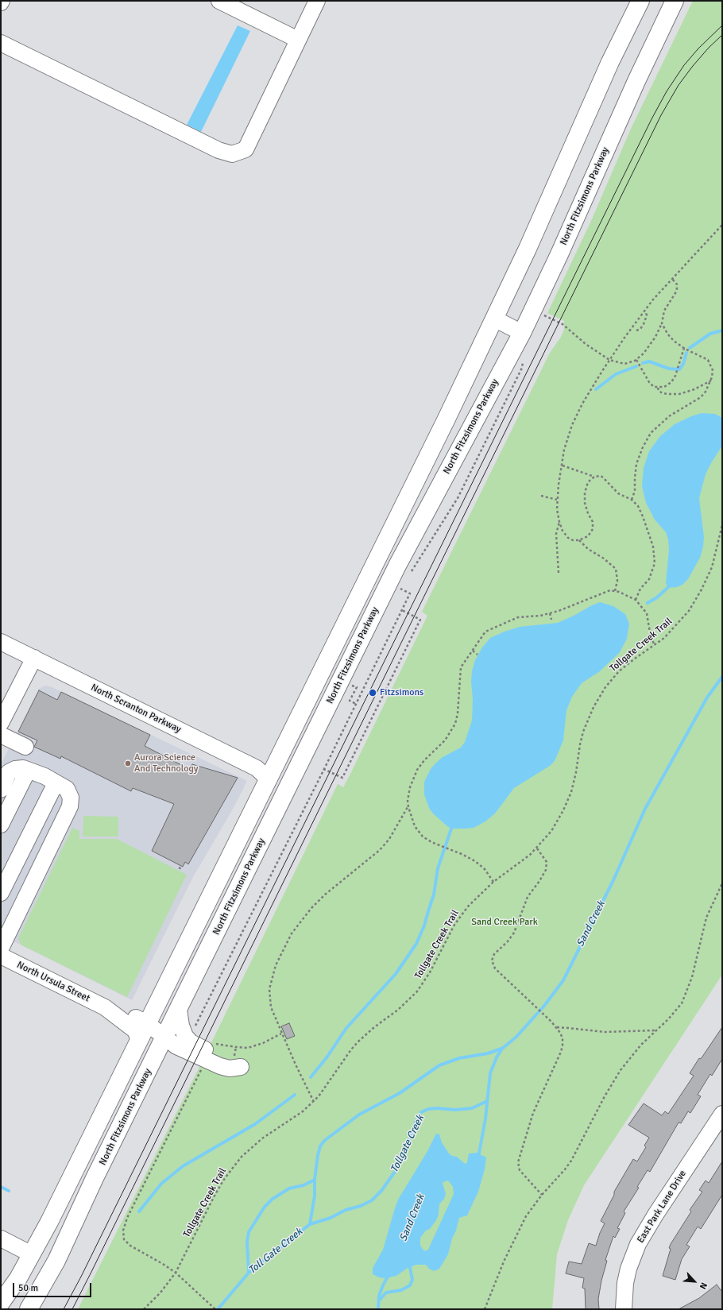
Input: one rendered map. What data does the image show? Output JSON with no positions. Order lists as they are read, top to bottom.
{
  "streets": {
    "main road": ["North Fitzsimons Parkway"],
    "street": ["North Scranton Parkway", "North Ursula Street", "East Park Lane Drive"],
    "path": ["Tollgate Creek Trail"]
  },
  "crossings": [
    ["North Fitzsimons Parkway", "North Ursula Street"]
  ],
  "water": ["Sand Creek", "Tollgate Creek", "Toll Gate Creek"],
  "parks": ["Sand Creek Park"],
  "places": ["Fitzsimons", "Aurora Science And Technology"],
  "scale_bar": "50 m",
  "north": "bottom right"
}
